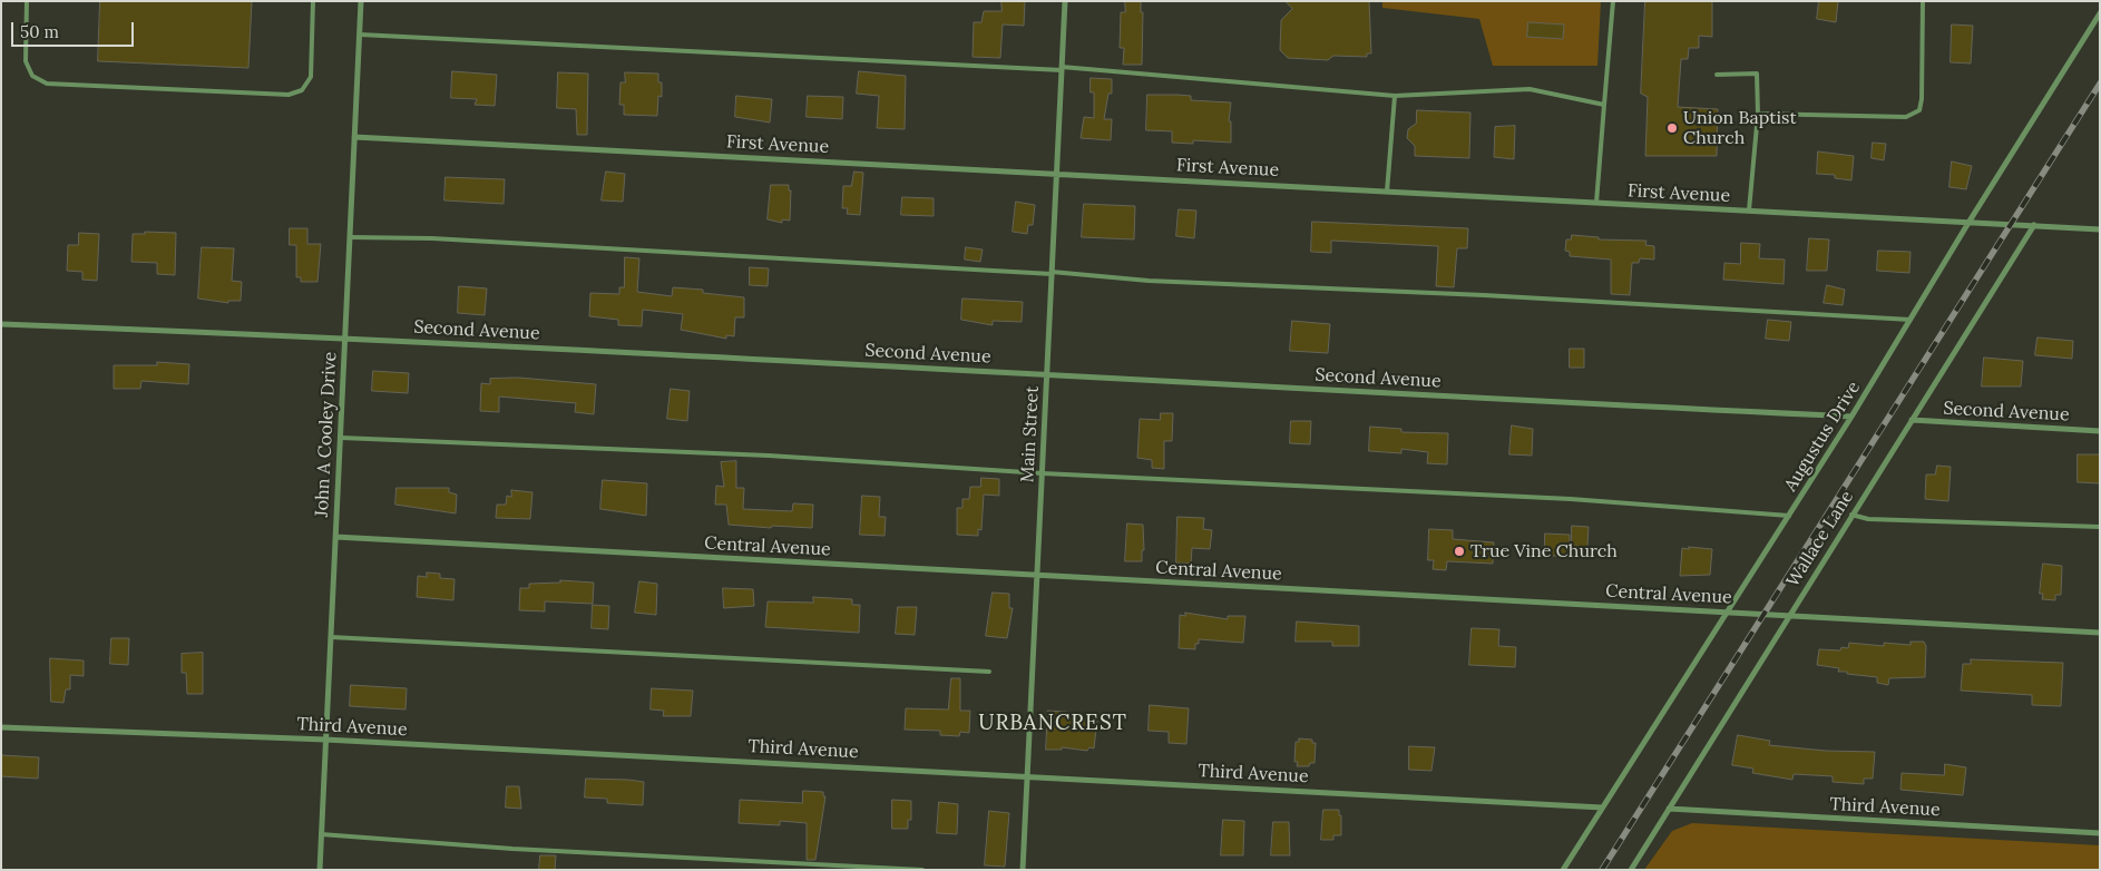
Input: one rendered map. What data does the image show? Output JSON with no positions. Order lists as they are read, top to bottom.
{
  "streets": {
    "street": [
      "First Avenue",
      "Second Avenue",
      "John A Cooley Drive",
      "Main Street",
      "Augustus Drive",
      "Wallace Lane",
      "Central Avenue",
      "Third Avenue"
    ]
  },
  "crossings": [
    ["First Avenue", "John A Cooley Drive"],
    ["First Avenue", "Main Street"],
    ["First Avenue", "Augustus Drive"],
    ["First Avenue", "Wallace Lane"],
    ["Second Avenue", "John A Cooley Drive"],
    ["Second Avenue", "Main Street"],
    ["Second Avenue", "Augustus Drive"],
    ["Second Avenue", "Wallace Lane"],
    ["John A Cooley Drive", "Central Avenue"],
    ["John A Cooley Drive", "Third Avenue"],
    ["Main Street", "Central Avenue"],
    ["Main Street", "Third Avenue"],
    ["Augustus Drive", "Central Avenue"],
    ["Augustus Drive", "Third Avenue"],
    ["Wallace Lane", "Central Avenue"],
    ["Wallace Lane", "Third Avenue"]
  ],
  "districts": ["URBANCREST"],
  "places": ["Union Baptist Church", "True Vine Church"],
  "scale_bar": "50 m"
}
